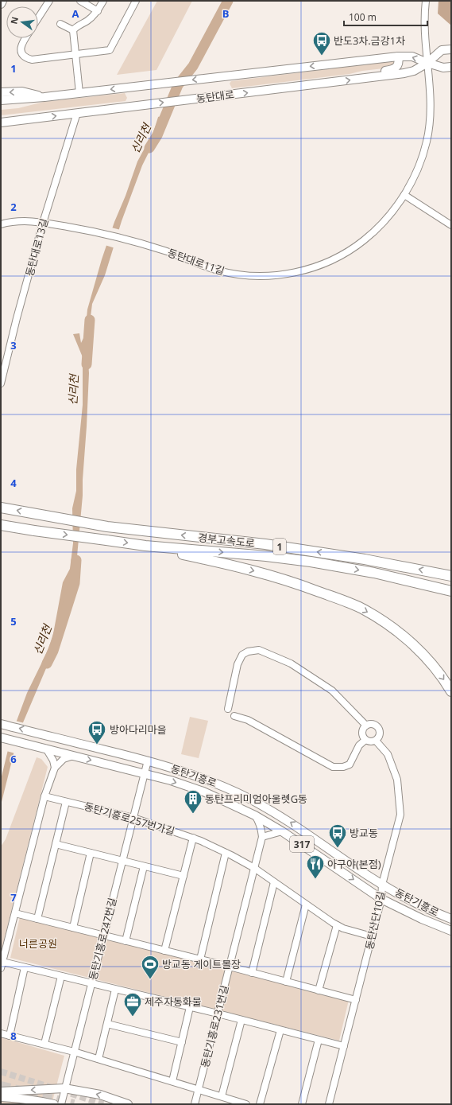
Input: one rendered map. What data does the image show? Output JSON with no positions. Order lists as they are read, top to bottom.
{
  "streets": {
    "highway": ["경부고속도로", "1"],
    "main road": ["동탄대로", "동탄기흥로", "317"],
    "street": [
      "동탄대로13길",
      "동탄대로11길",
      "동탄기흥로257번가길",
      "동탄산단10길",
      "동탄기흥로247번길",
      "동탄기흥로231번길"
    ]
  },
  "crossings": [
    ["동탄대로", "동탄대로13길"],
    ["동탄대로", "동탄대로11길"],
    ["동탄대로13길", "동탄대로11길"],
    ["동탄기흥로", "동탄산단10길"],
    ["동탄기흥로", "동탄기흥로247번길"],
    ["동탄기흥로257번가길", "동탄산단10길"],
    ["동탄기흥로257번가길", "동탄기흥로247번길"],
    ["동탄기흥로257번가길", "동탄기흥로231번길"]
  ],
  "water": ["신리천"],
  "parks": ["너른공원"],
  "places": {
    "bus stop": ["반도3차.금강1차", "방아다리마을", "방교동"],
    "building": ["동탄프리미엄아울렛G동"],
    "restaurant": ["아구야(본점)"],
    "sports": ["방교동 게이트볼장"],
    "office": ["제주자동화물"]
  },
  "scale_bar": "100 m",
  "north": "left",
  "grid": {
    "columns": ["A", "B"],
    "rows": [
      "1",
      "2",
      "3",
      "4",
      "5",
      "6",
      "7",
      "8"
    ]
  }
}
